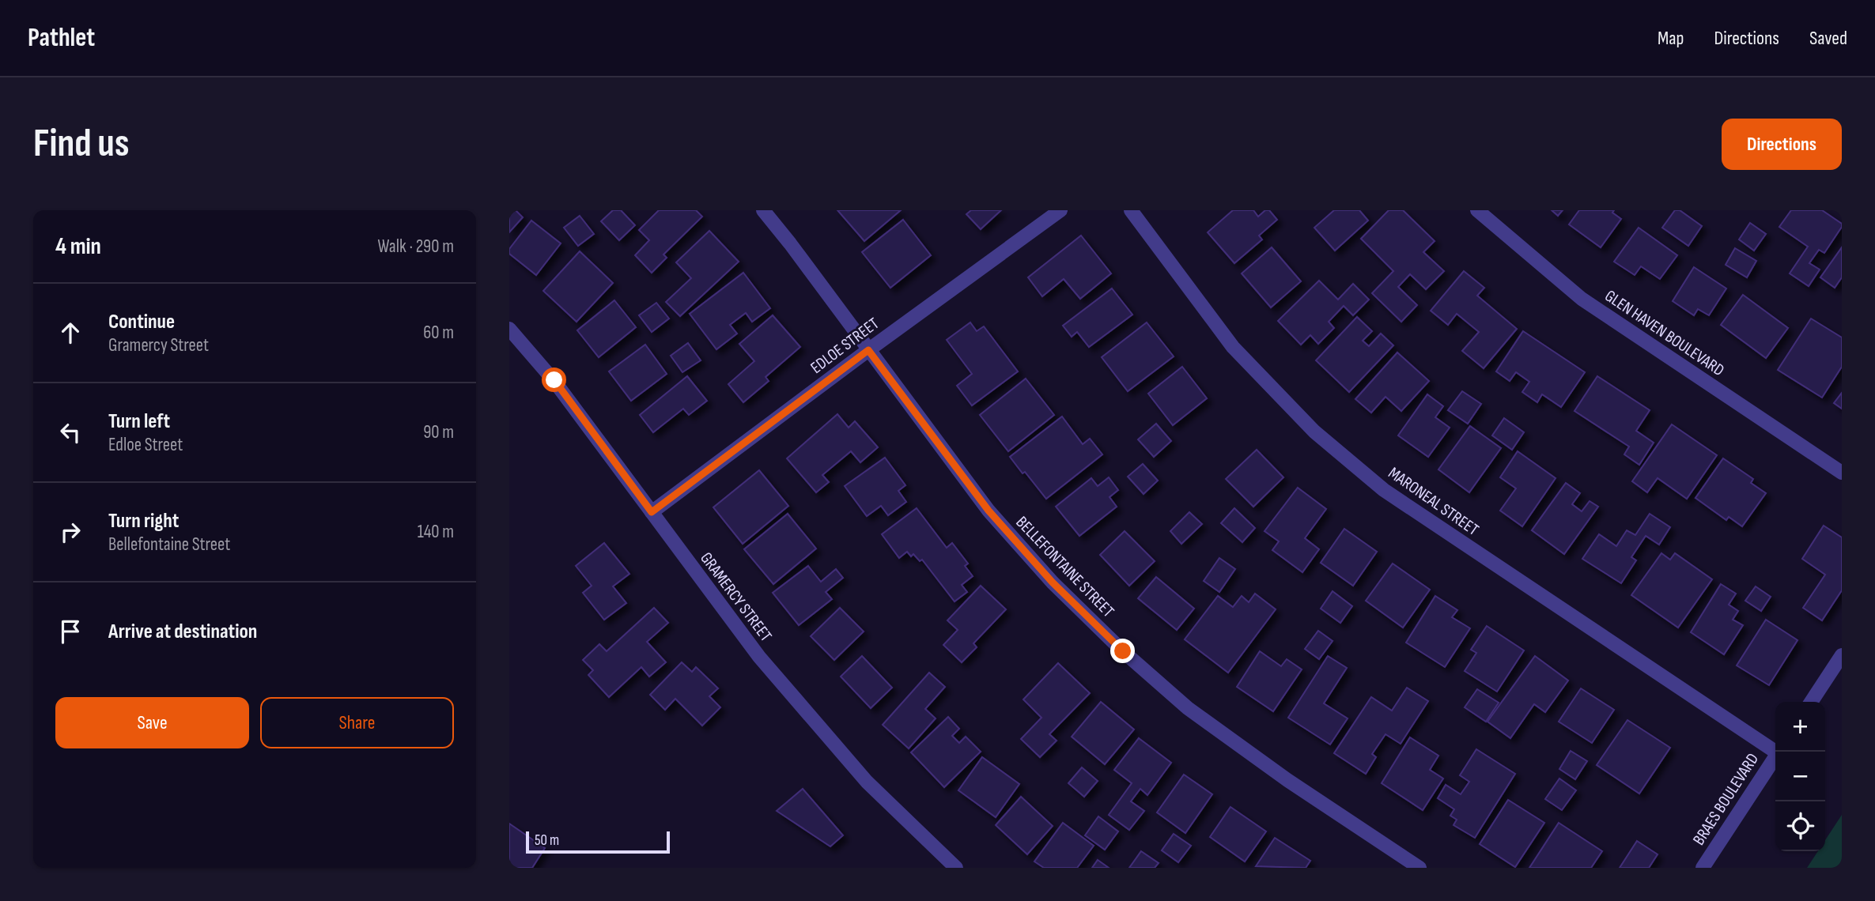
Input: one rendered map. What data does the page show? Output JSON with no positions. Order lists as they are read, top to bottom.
{
  "streets": {
    "street": [
      "GLEN HAVEN BOULEVARD",
      "EDLOE STREET",
      "MARONEAL STREET",
      "BELLEFONTAINE STREET",
      "GRAMERCY STREET",
      "BRAES BOULEVARD"
    ]
  },
  "crossings": [
    ["EDLOE STREET", "BELLEFONTAINE STREET"],
    ["EDLOE STREET", "GRAMERCY STREET"]
  ],
  "scale_bar": "50 m",
  "page": {
    "header": "Pathlet",
    "nav": ["Map", "Directions", "Saved"],
    "buttons": [
      "Directions",
      ["Save", "Share"]
    ],
    "title": "Find us",
    "heading": ["4 min", "Walk · 290 m"],
    "list": [
      ["Continue", "Gramercy Street", "60 m"],
      ["Turn left", "Edloe Street", "90 m"],
      ["Turn right", "Bellefontaine Street", "140 m"],
      "Arrive at destination"
    ],
    "map_buttons": ["+", "−"],
    "scale": "50 m"
  }
}
